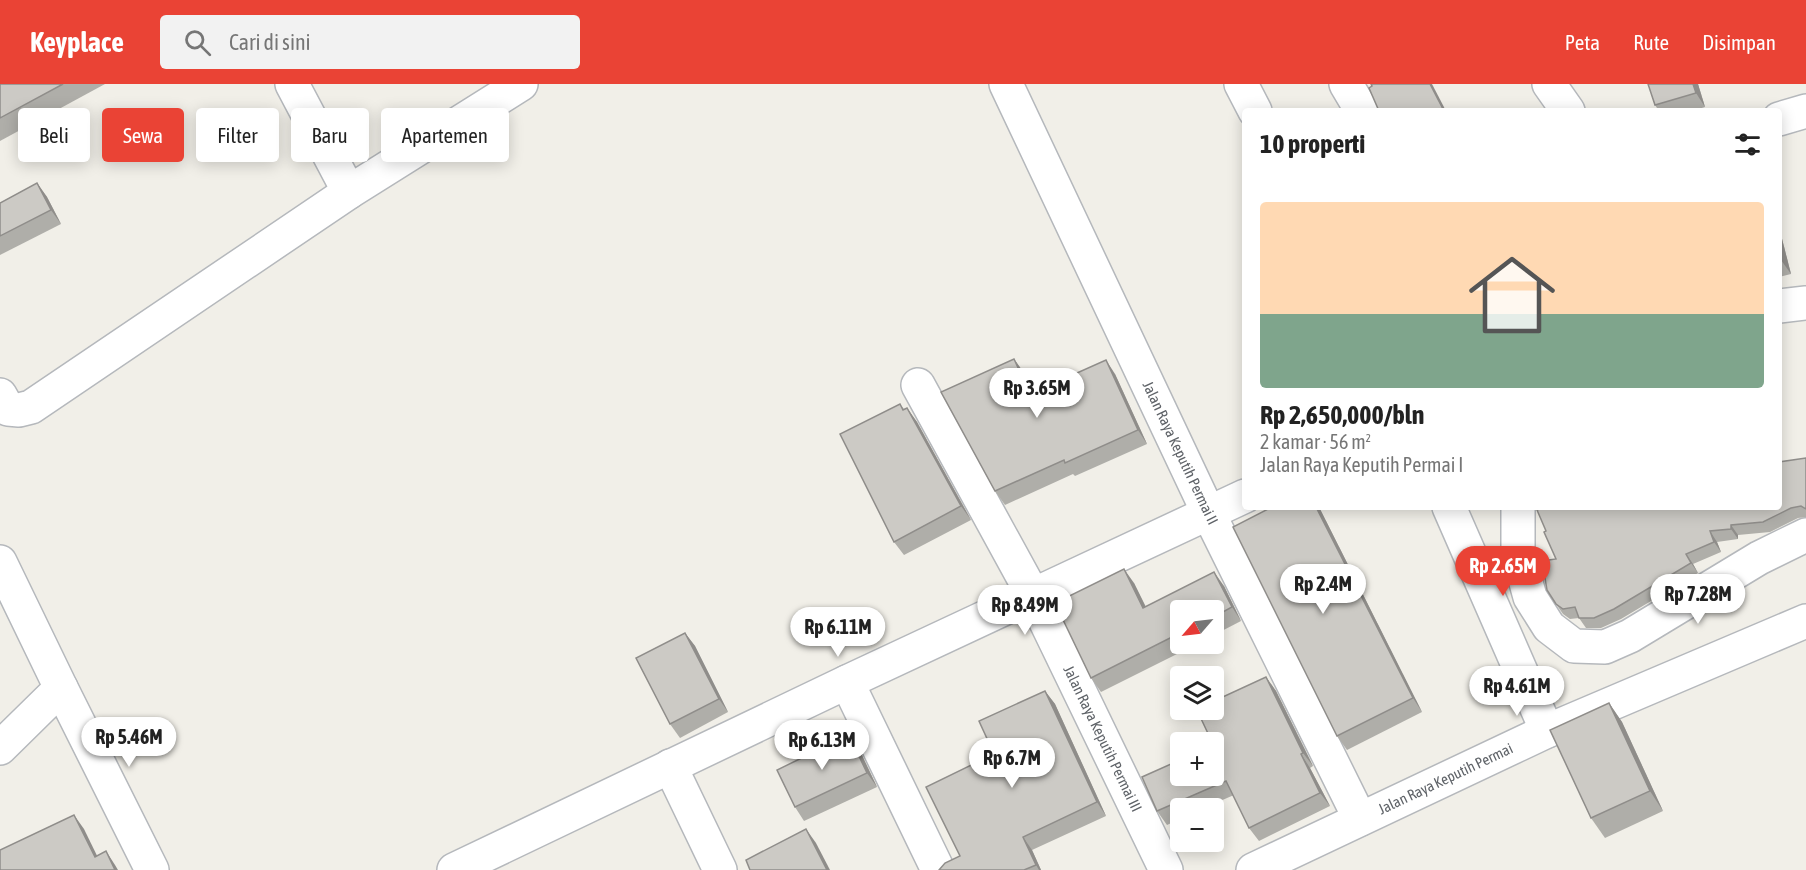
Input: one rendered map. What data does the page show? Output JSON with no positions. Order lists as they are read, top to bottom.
{
  "streets": {
    "street": ["Jalan Raya Keputih Permai II", "Jalan Raya Keputih Permai III", "Jalan Raya Keputih Permai"]
  },
  "crossings": [
    ["Jalan Raya Keputih Permai II", "Jalan Raya Keputih Permai"]
  ],
  "north": "bottom left",
  "page": {
    "header": "Keyplace",
    "search": "Cari di sini",
    "nav": ["Peta", "Rute", "Disimpan"],
    "chip": [
      "Beli",
      "Sewa",
      "Filter",
      "Baru",
      "Apartemen"
    ],
    "heading": "10 properti",
    "list": [
      {
        "name": "Rp 2,650,000/bln",
        "note": "2 kamar · 56 m² · Jalan Raya Keputih Permai I"
      }
    ],
    "price": [
      "Rp 3.65M",
      "Rp 2.65M",
      "Rp 2.4M",
      "Rp 7.28M",
      "Rp 8.49M",
      "Rp 6.11M",
      "Rp 4.61M",
      "Rp 5.46M",
      "Rp 6.13M",
      "Rp 6.7M"
    ],
    "map_buttons": ["+", "−"]
  }
}
